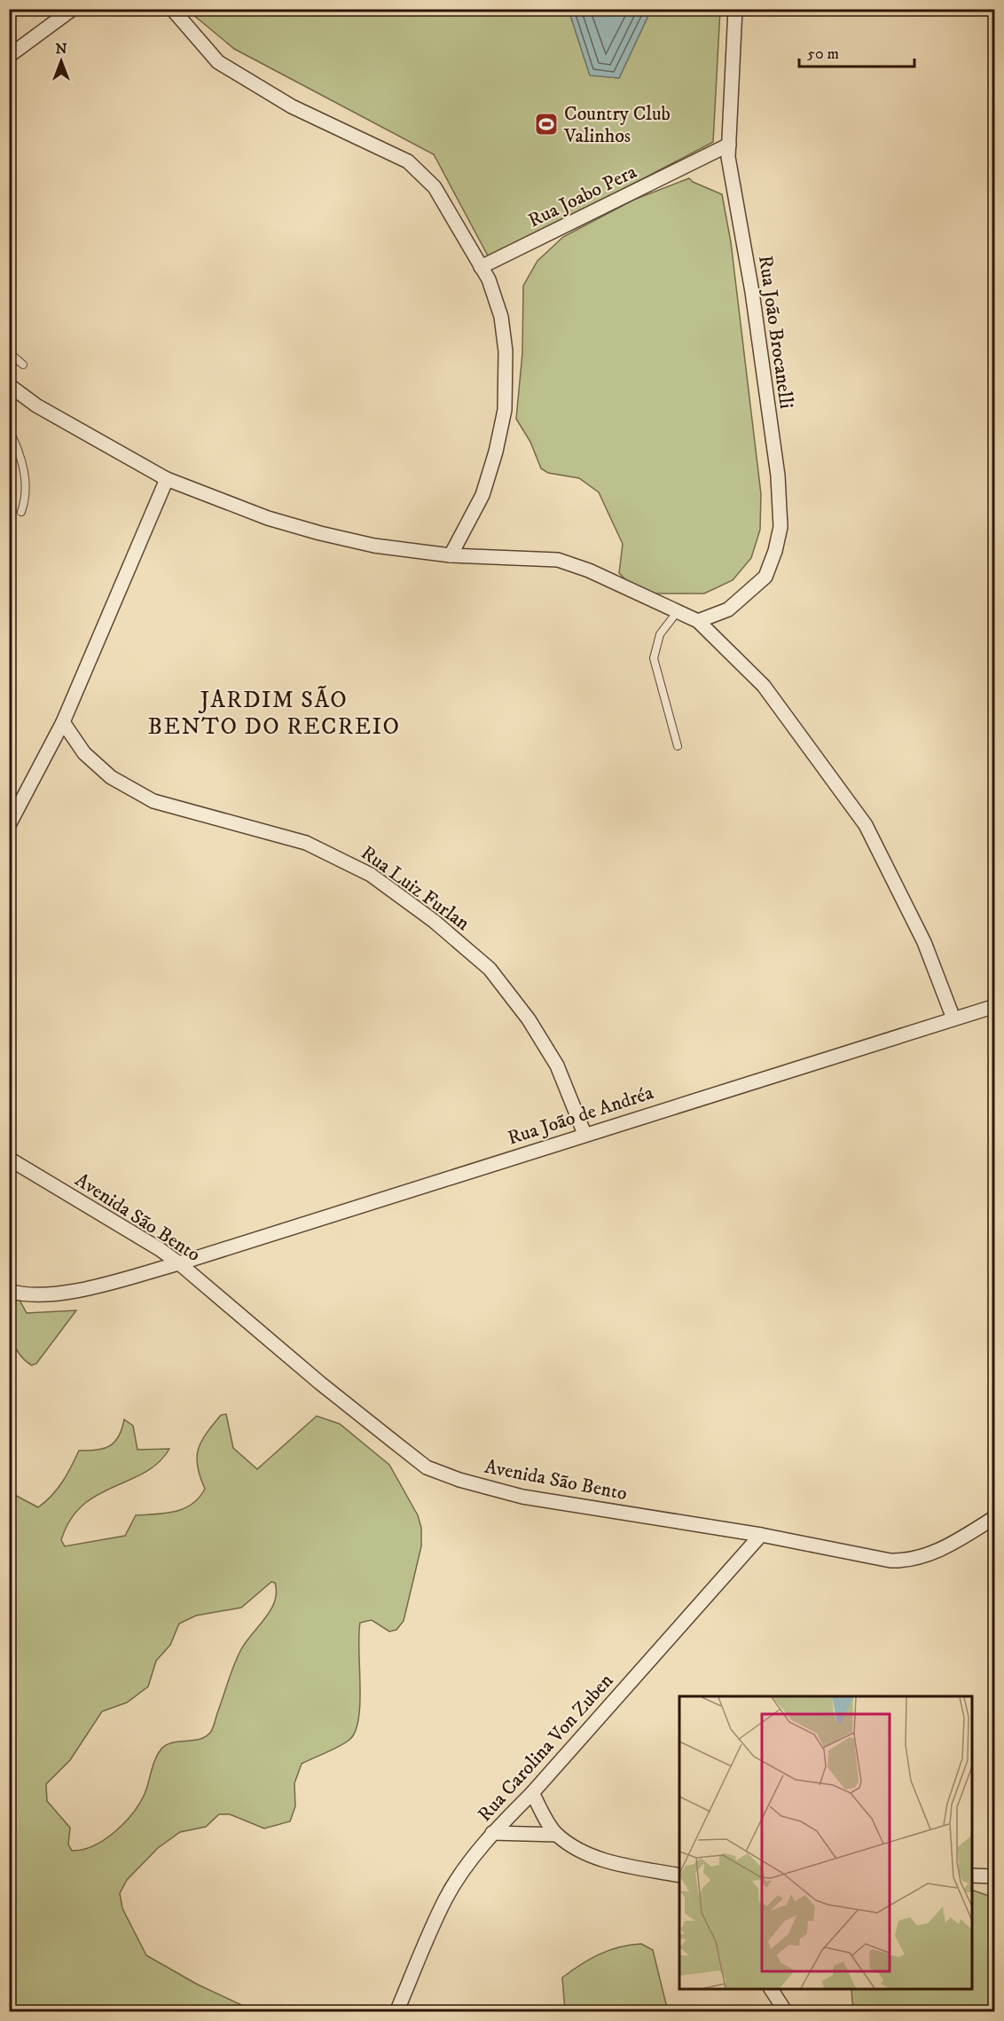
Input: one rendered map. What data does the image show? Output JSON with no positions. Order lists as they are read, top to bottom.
{
  "streets": {
    "street": [
      "Rua Joabo Pera",
      "Rua João Brocanelli",
      "Rua Luiz Furlan",
      "Rua João de Andréa",
      "Avenida São Bento",
      "Rua Carolina Von Zuben"
    ]
  },
  "crossings": [
    ["Rua Joabo Pera", "Rua João Brocanelli"],
    ["Rua Luiz Furlan", "Rua João de Andréa"],
    ["Rua João de Andréa", "Avenida São Bento"],
    ["Avenida São Bento", "Rua Carolina Von Zuben"]
  ],
  "districts": ["JARDIM SÃO BENTO DO RECREIO"],
  "places": {
    "sports": ["Country Club Valinhos"]
  },
  "scale_bar": "50 m",
  "north": "top"
}
